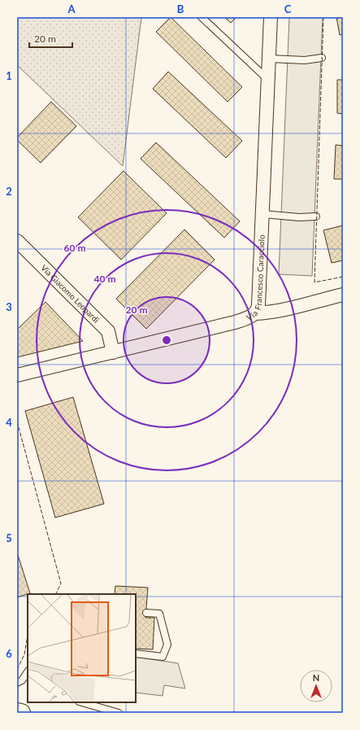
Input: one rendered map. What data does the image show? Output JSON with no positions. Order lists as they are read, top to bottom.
{
  "streets": {
    "street": ["Via Francesco Caracciolo", "Via Giacomo Leopardi"]
  },
  "crossings": [
    ["Via Francesco Caracciolo", "Via Giacomo Leopardi"]
  ],
  "scale_bar": "20 m",
  "north": "top",
  "grid": {
    "columns": ["A", "B", "C"],
    "rows": [
      "1",
      "2",
      "3",
      "4",
      "5",
      "6"
    ]
  },
  "rings": ["60 m", "40 m", "20 m"]
}
